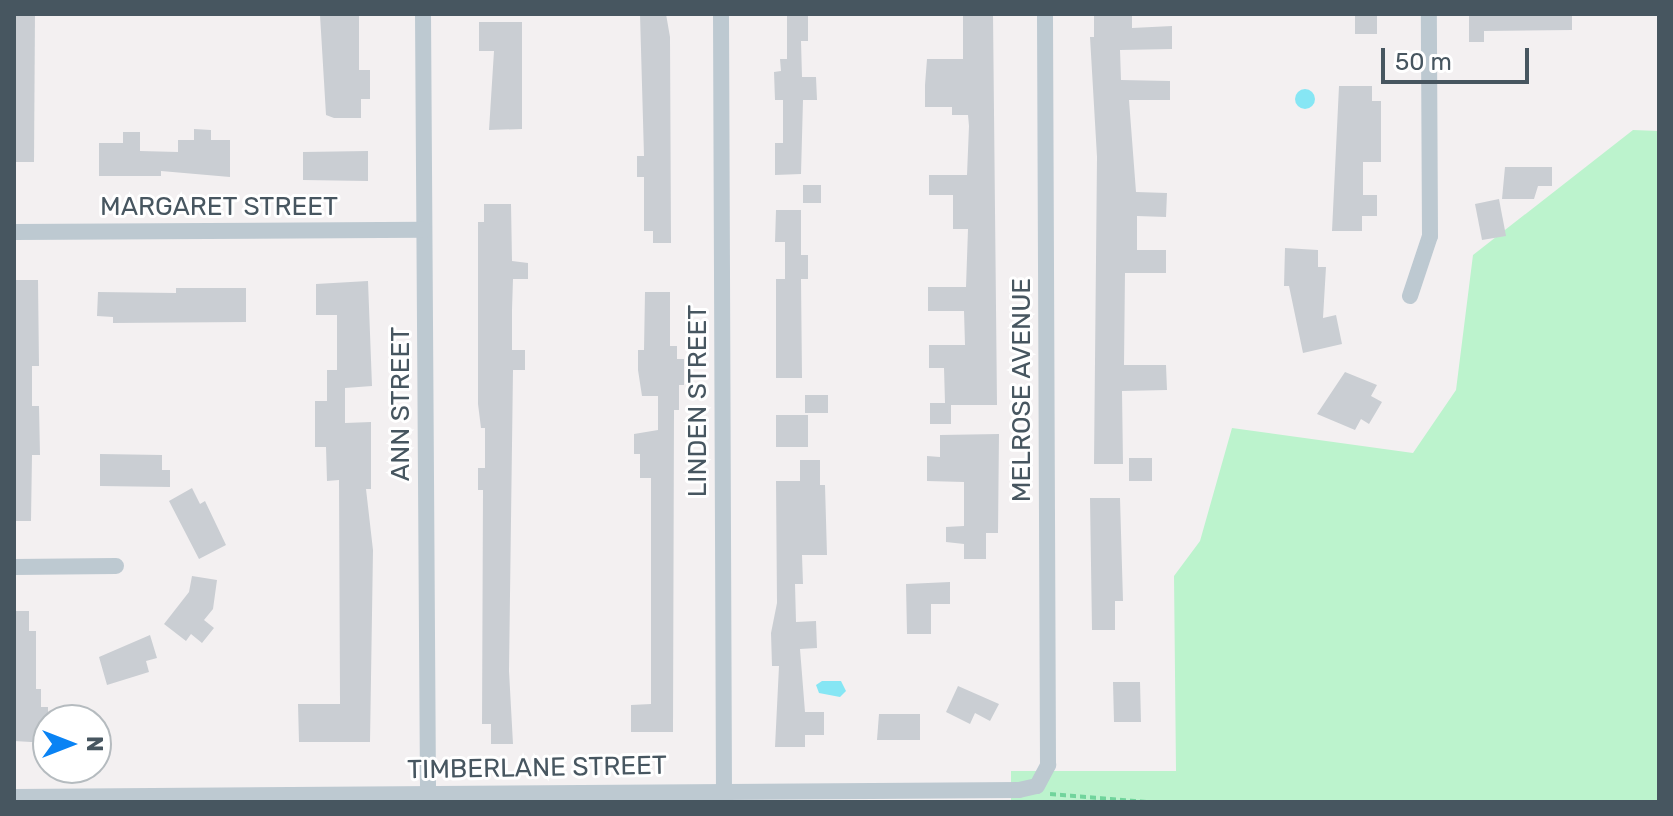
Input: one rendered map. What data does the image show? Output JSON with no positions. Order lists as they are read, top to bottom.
{
  "streets": {
    "street": [
      "MARGARET STREET",
      "MELROSE AVENUE",
      "LINDEN STREET",
      "ANN STREET",
      "TIMBERLANE STREET"
    ]
  },
  "crossings": [
    ["MARGARET STREET", "ANN STREET"],
    ["MELROSE AVENUE", "TIMBERLANE STREET"],
    ["LINDEN STREET", "TIMBERLANE STREET"],
    ["ANN STREET", "TIMBERLANE STREET"]
  ],
  "scale_bar": "50 m",
  "north": "right"
}
